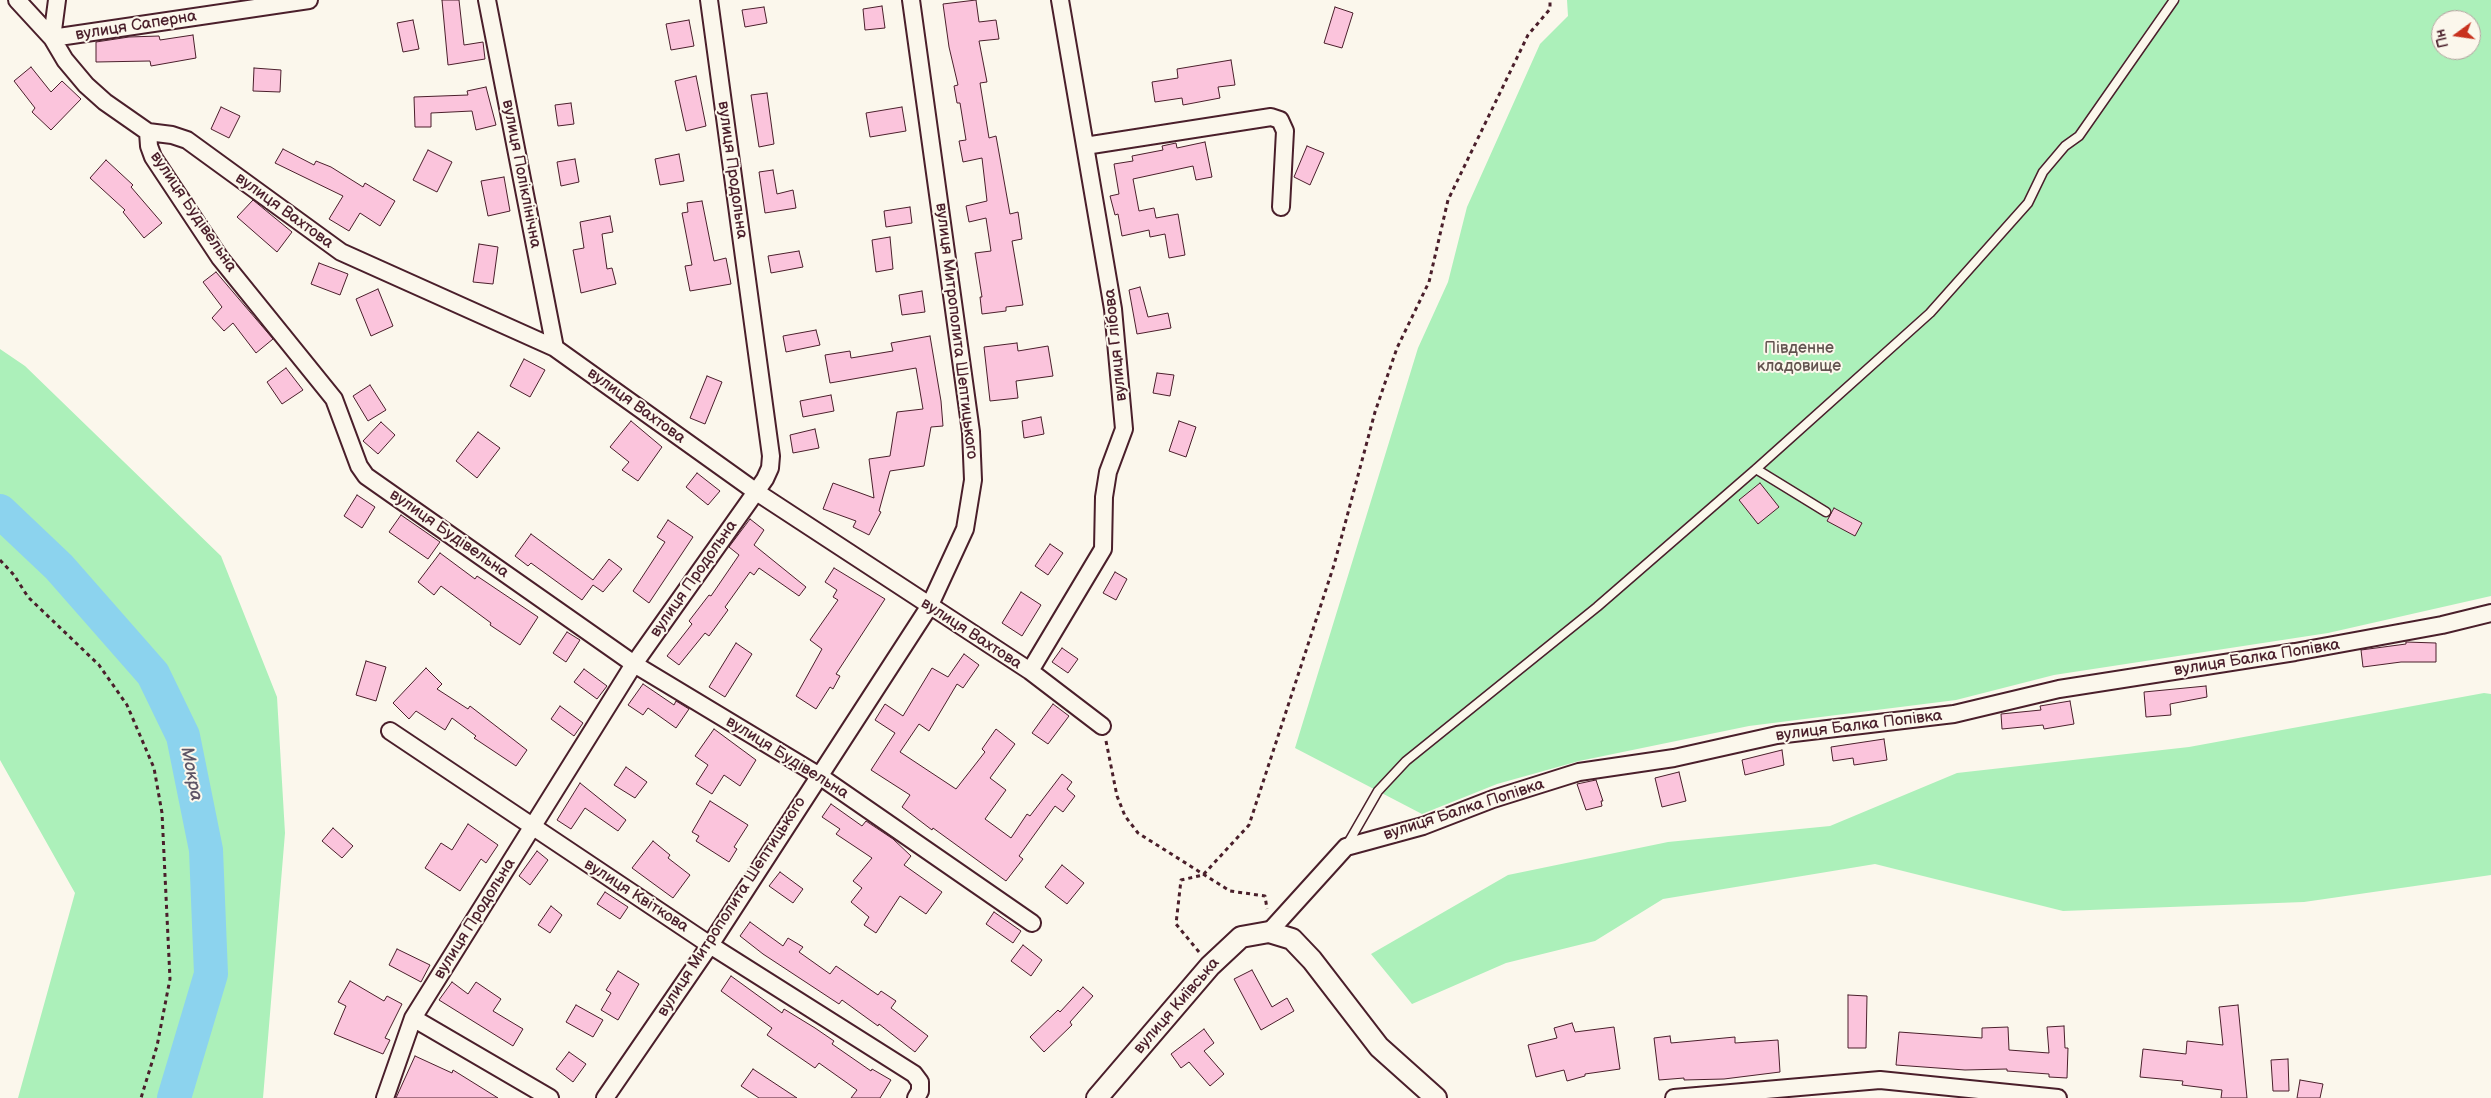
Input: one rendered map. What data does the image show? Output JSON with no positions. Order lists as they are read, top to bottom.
{
  "streets": {
    "street": [
      "вулиця Саперна",
      "вулиця Продольна",
      "вулиця Поліклінічна",
      "вулиця Вахтова",
      "вулиця Будівельна",
      "вулиця Митрополита Шептицького",
      "вулиця Глібова",
      "вулиця Балка Попівка",
      "вулиця Квіткова",
      "вулиця Київська"
    ]
  },
  "crossings": [
    ["вулиця Саперна", "вулиця Будівельна"],
    ["вулиця Продольна", "вулиця Вахтова"],
    ["вулиця Продольна", "вулиця Будівельна"],
    ["вулиця Продольна", "вулиця Квіткова"],
    ["вулиця Поліклінічна", "вулиця Вахтова"],
    ["вулиця Вахтова", "вулиця Будівельна"],
    ["вулиця Вахтова", "вулиця Митрополита Шептицького"],
    ["вулиця Вахтова", "вулиця Глібова"],
    ["вулиця Будівельна", "вулиця Митрополита Шептицького"],
    ["вулиця Митрополита Шептицького", "вулиця Квіткова"]
  ],
  "water": ["Мокра"],
  "parks": ["Південне кладовище"],
  "north": "left"
}
